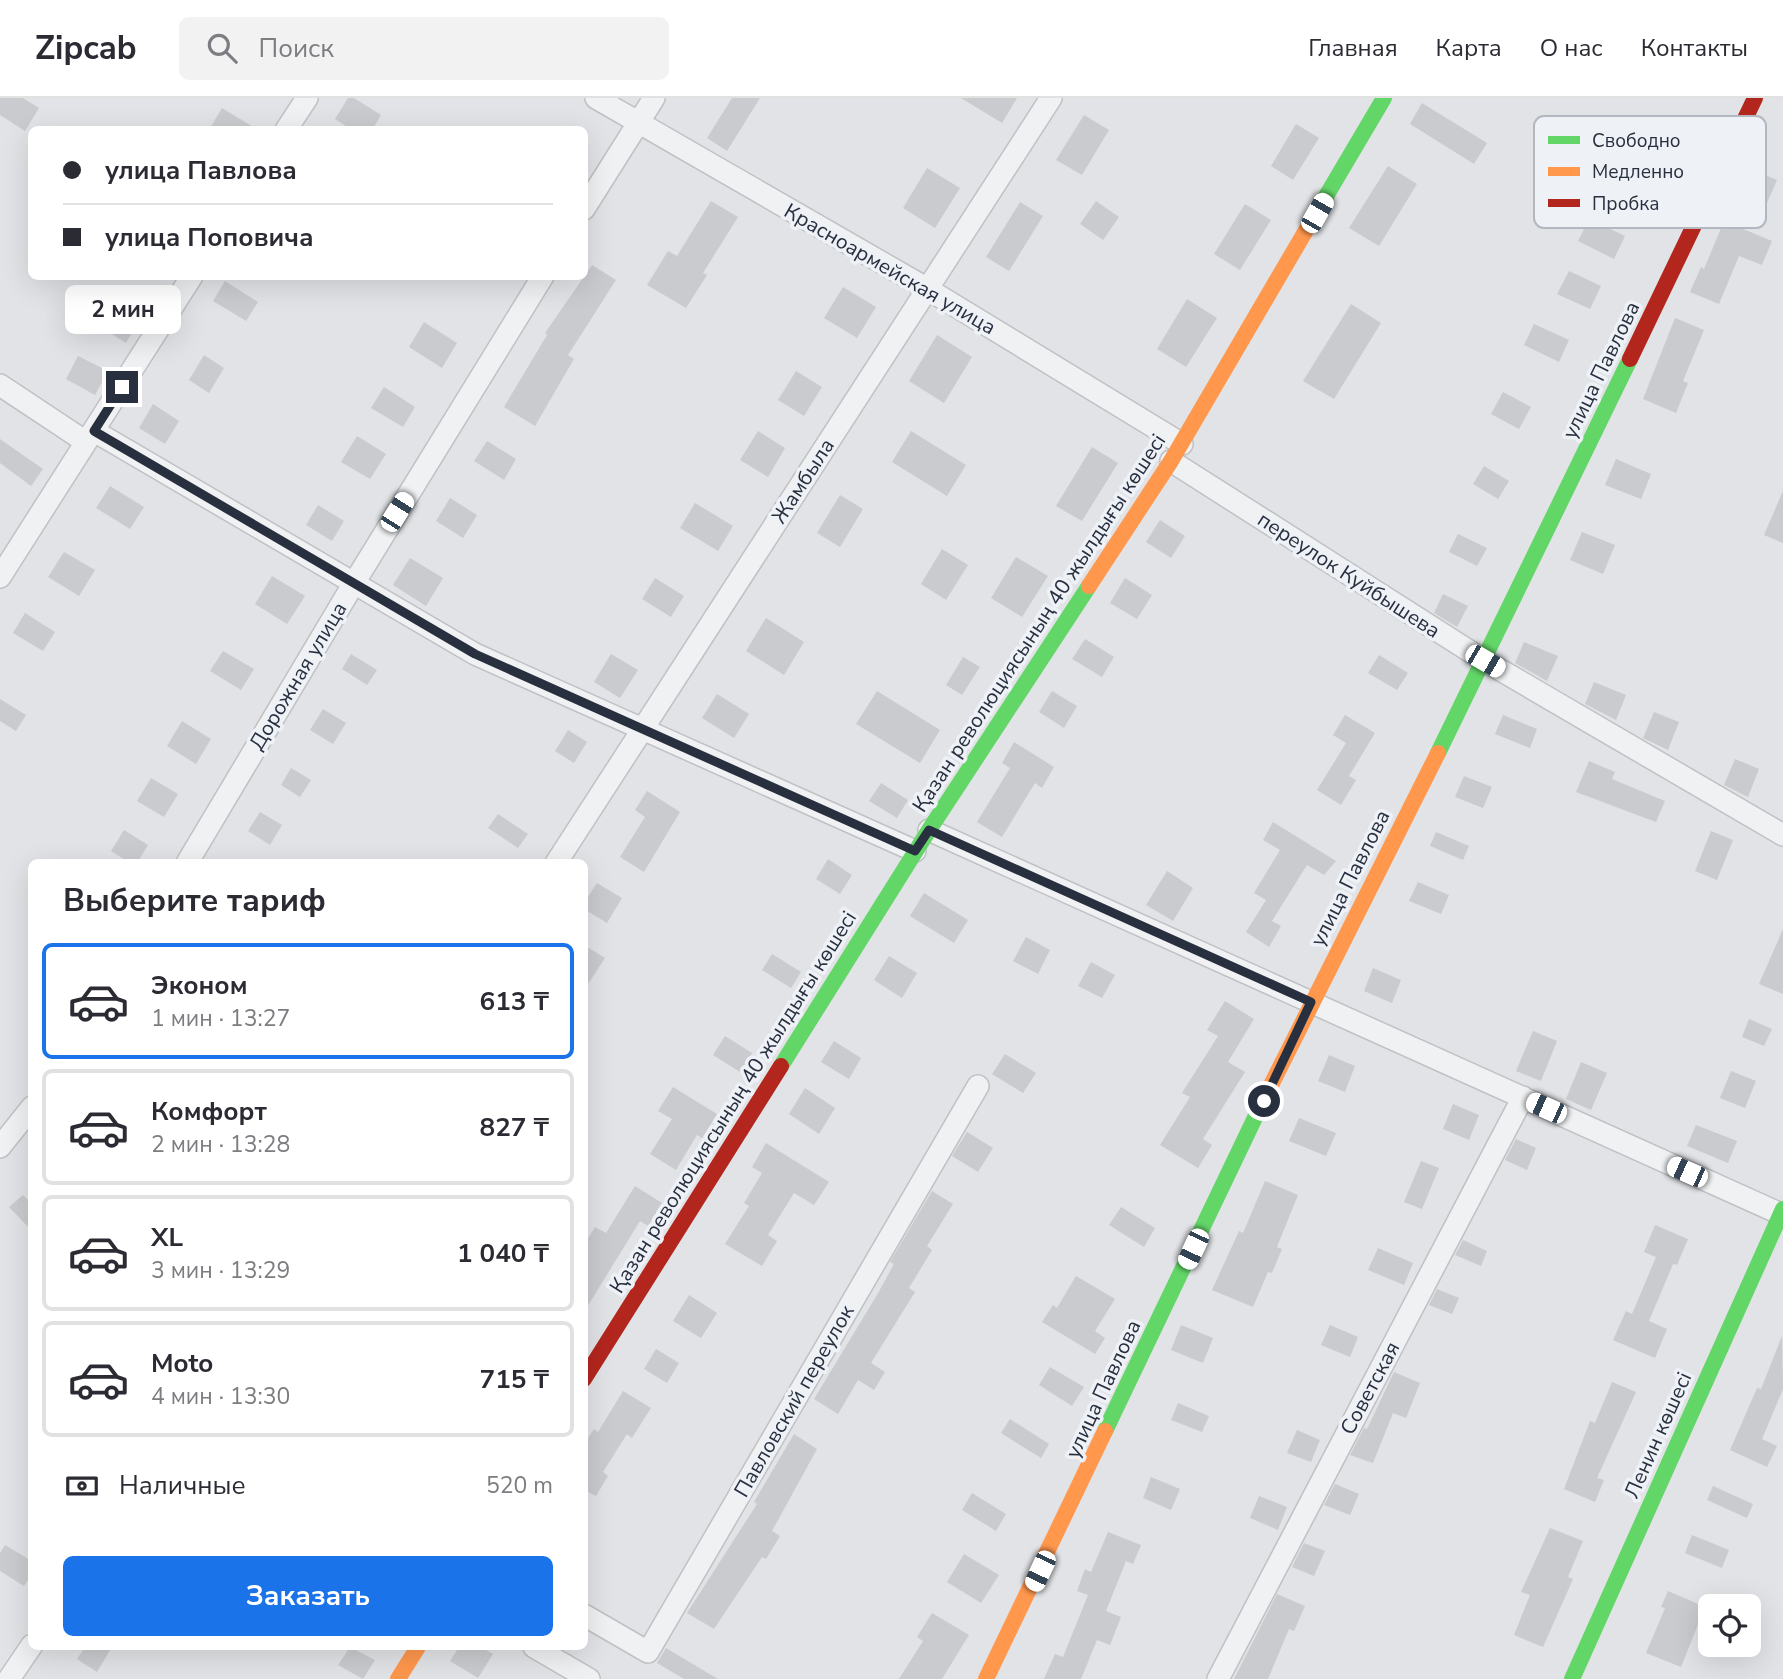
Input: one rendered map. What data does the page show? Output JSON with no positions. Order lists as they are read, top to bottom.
{
  "streets": {
    "street": [
      "Красноармейская улица",
      "улица Павлова",
      "Жамбыла",
      "переулок Куйбышева",
      "Қазан революциясының 40 жылдығы көшесі",
      "Дорожная улица",
      "Советская",
      "Павловский переулок",
      "Ленин көшесі"
    ]
  },
  "crossings": [
    ["Красноармейская улица", "Жамбыла"],
    ["Красноармейская улица", "переулок Куйбышева"],
    ["Красноармейская улица", "Қазан революциясының 40 жылдығы көшесі"],
    ["улица Павлова", "переулок Куйбышева"],
    ["переулок Куйбышева", "Қазан революциясының 40 жылдығы көшесі"]
  ],
  "legend": ["Свободно", "Медленно", "Пробка"],
  "page": {
    "header": "Zipcab",
    "search": "Поиск",
    "nav": [
      "Главная",
      "Карта",
      "О нас",
      "Контакты"
    ],
    "banner": ["улица Павлова", "улица Поповича"],
    "bubble": "2 мин",
    "heading": "Выберите тариф",
    "list": [
      {
        "name": "Эконом",
        "note": "1 мин · 13:27",
        "value": "613 ₸"
      },
      {
        "name": "Комфорт",
        "note": "2 мин · 13:28",
        "value": "827 ₸"
      },
      {
        "name": "XL",
        "note": "3 мин · 13:29",
        "value": "1 040 ₸"
      },
      {
        "name": "Moto",
        "note": "4 мин · 13:30",
        "value": "715 ₸"
      }
    ],
    "pay": ["Наличные", "520 m"],
    "buttons": "Заказать"
  }
}
